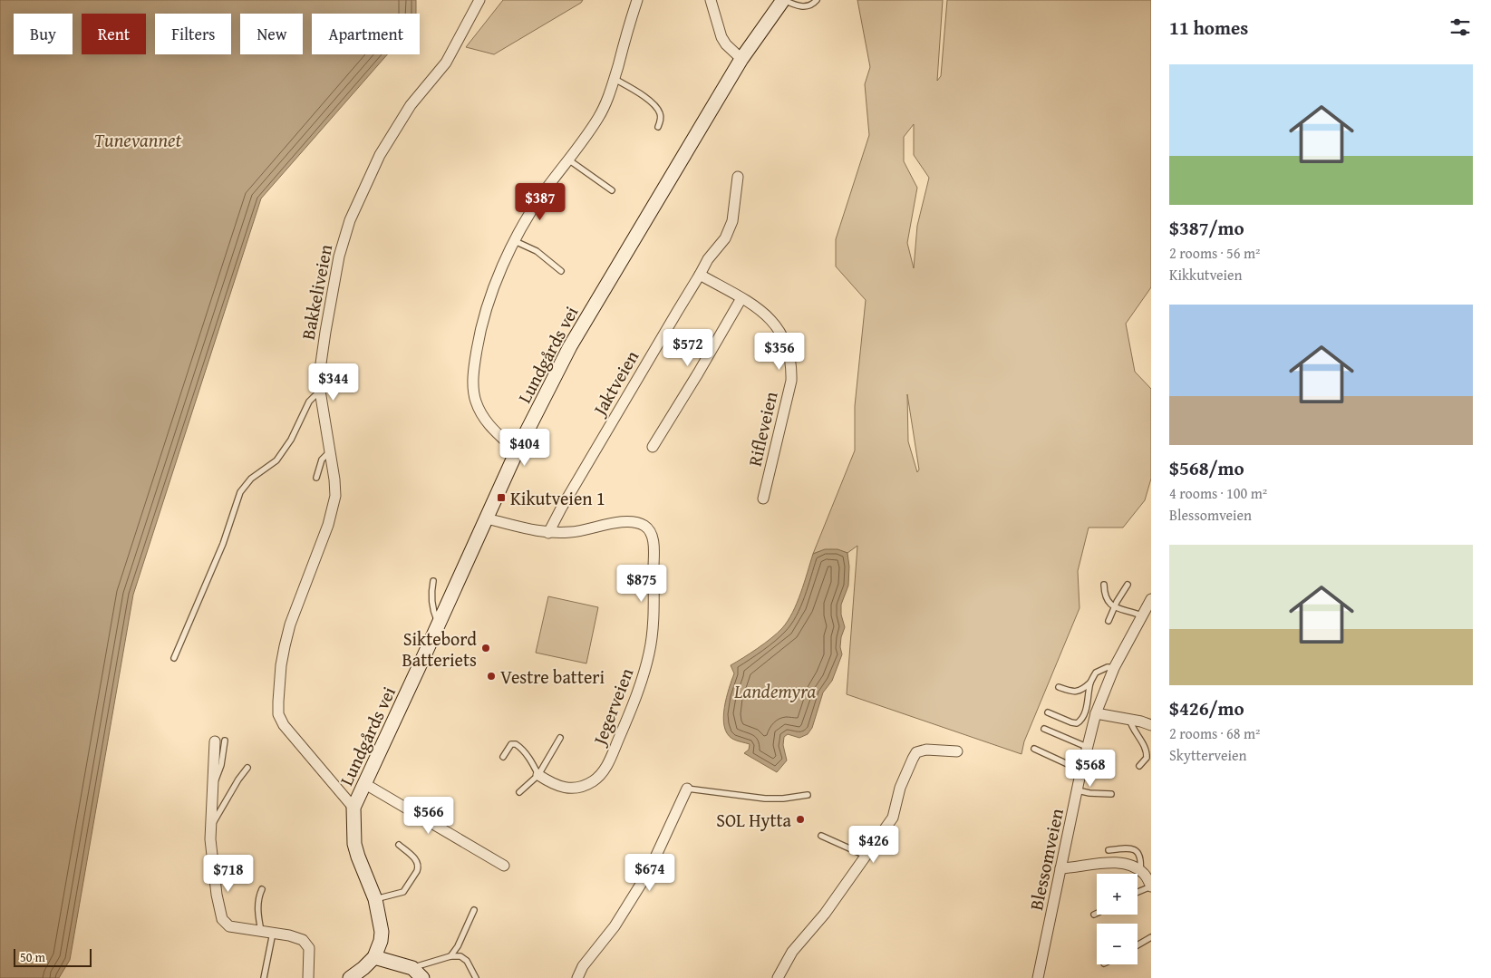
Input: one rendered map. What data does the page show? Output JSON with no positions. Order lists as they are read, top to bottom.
{
  "streets": {
    "street": [
      "Bakkeliveien",
      "Lundgårds vei",
      "Jaktveien",
      "Rifleveien",
      "Jegerveien",
      "Blessomveien"
    ]
  },
  "crossings": [
    ["Bakkeliveien", "Lundgårds vei"],
    ["Lundgårds vei", "Jegerveien"],
    ["Jaktveien", "Rifleveien"],
    ["Jaktveien", "Jegerveien"]
  ],
  "water": ["Tunevannet", "Landemyra"],
  "places": {
    "transit": ["Kikutveien 1"],
    "other": ["Siktebord Batteriets", "Vestre batteri", "SOL Hytta"]
  },
  "scale_bar": "50 m",
  "page": {
    "heading": "11 homes",
    "chip": [
      "Buy",
      "Rent",
      "Filters",
      "New",
      "Apartment"
    ],
    "list": [
      {
        "name": "$387/mo",
        "note": "2 rooms · 56 m² · Kikkutveien"
      },
      {
        "name": "$568/mo",
        "note": "4 rooms · 100 m² · Blessomveien"
      },
      {
        "name": "$426/mo",
        "note": "2 rooms · 68 m² · Skytterveien"
      }
    ],
    "price": [
      "$387",
      "$572",
      "$356",
      "$344",
      "$404",
      "$875",
      "$568",
      "$566",
      "$426",
      "$674",
      "$718"
    ],
    "map_buttons": ["+", "−"],
    "scale": "50 m"
  }
}
